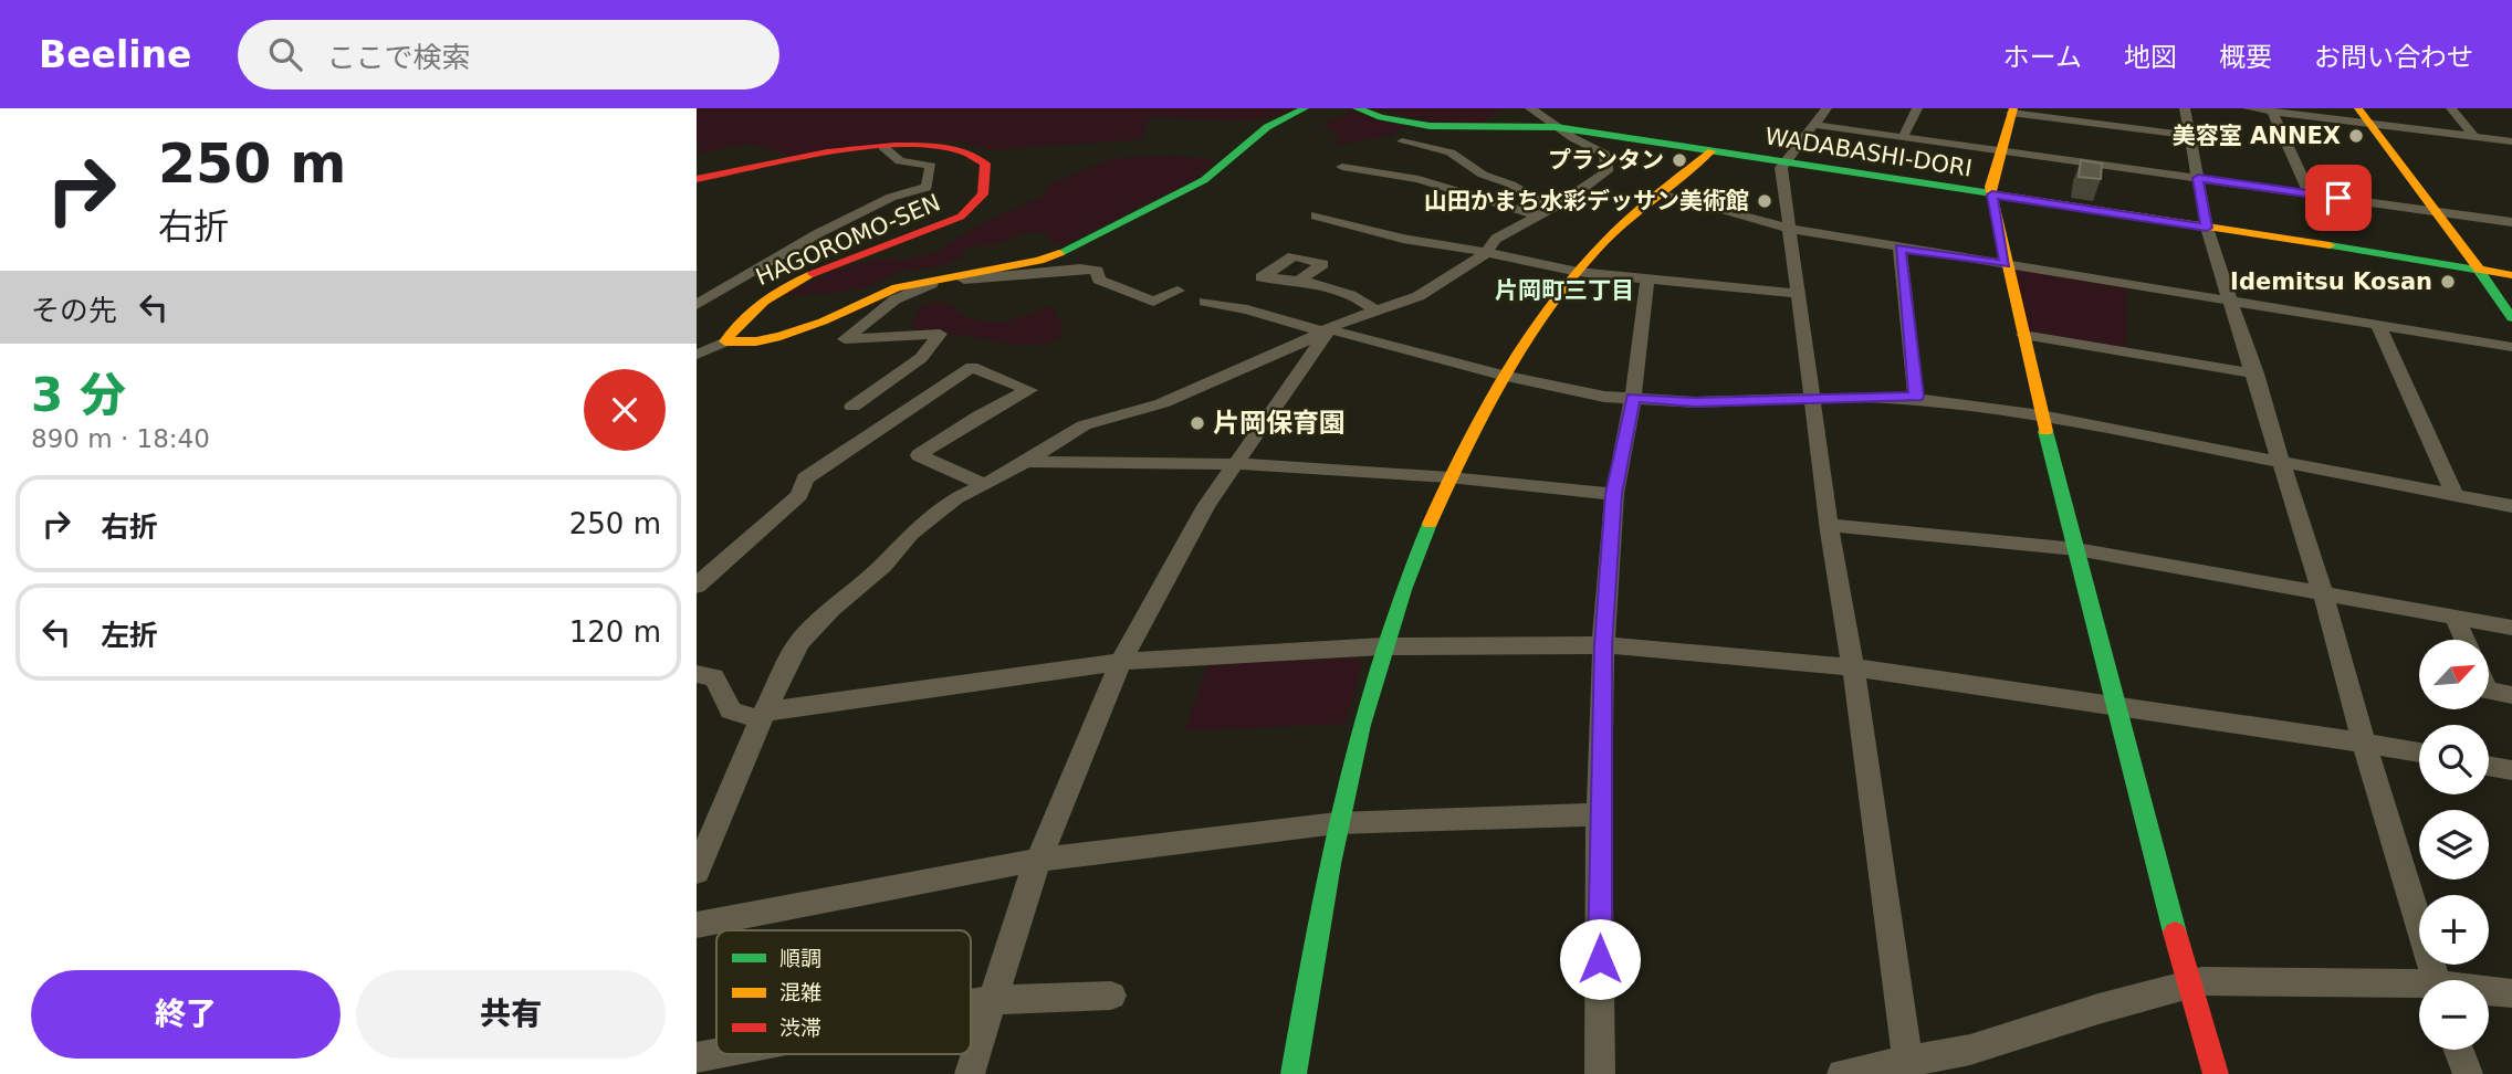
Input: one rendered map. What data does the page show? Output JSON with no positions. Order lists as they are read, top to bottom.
{
  "streets": {
    "street": ["WADABASHI-DORI", "HAGOROMO-SEN"]
  },
  "districts": ["片岡町三丁目"],
  "places": [
    "美容室 ANNEX",
    "プランタン",
    "山田かまち水彩デッサン美術館",
    "Idemitsu Kosan",
    "片岡保育園"
  ],
  "legend": ["順調", "混雑", "渋滞"],
  "north": "top right",
  "page": {
    "header": "Beeline",
    "search": "ここで検索",
    "nav": [
      "ホーム",
      "地図",
      "概要",
      "お問い合わせ"
    ],
    "turn": ["250 m", "右折"],
    "then": "その先",
    "heading": ["3 分", "890 m · 18:40"],
    "list": [
      {
        "name": "右折",
        "value": "250 m"
      },
      {
        "name": "左折",
        "value": "120 m"
      }
    ],
    "map_buttons": ["+", "−"],
    "buttons": ["終了", "共有"]
  }
}
